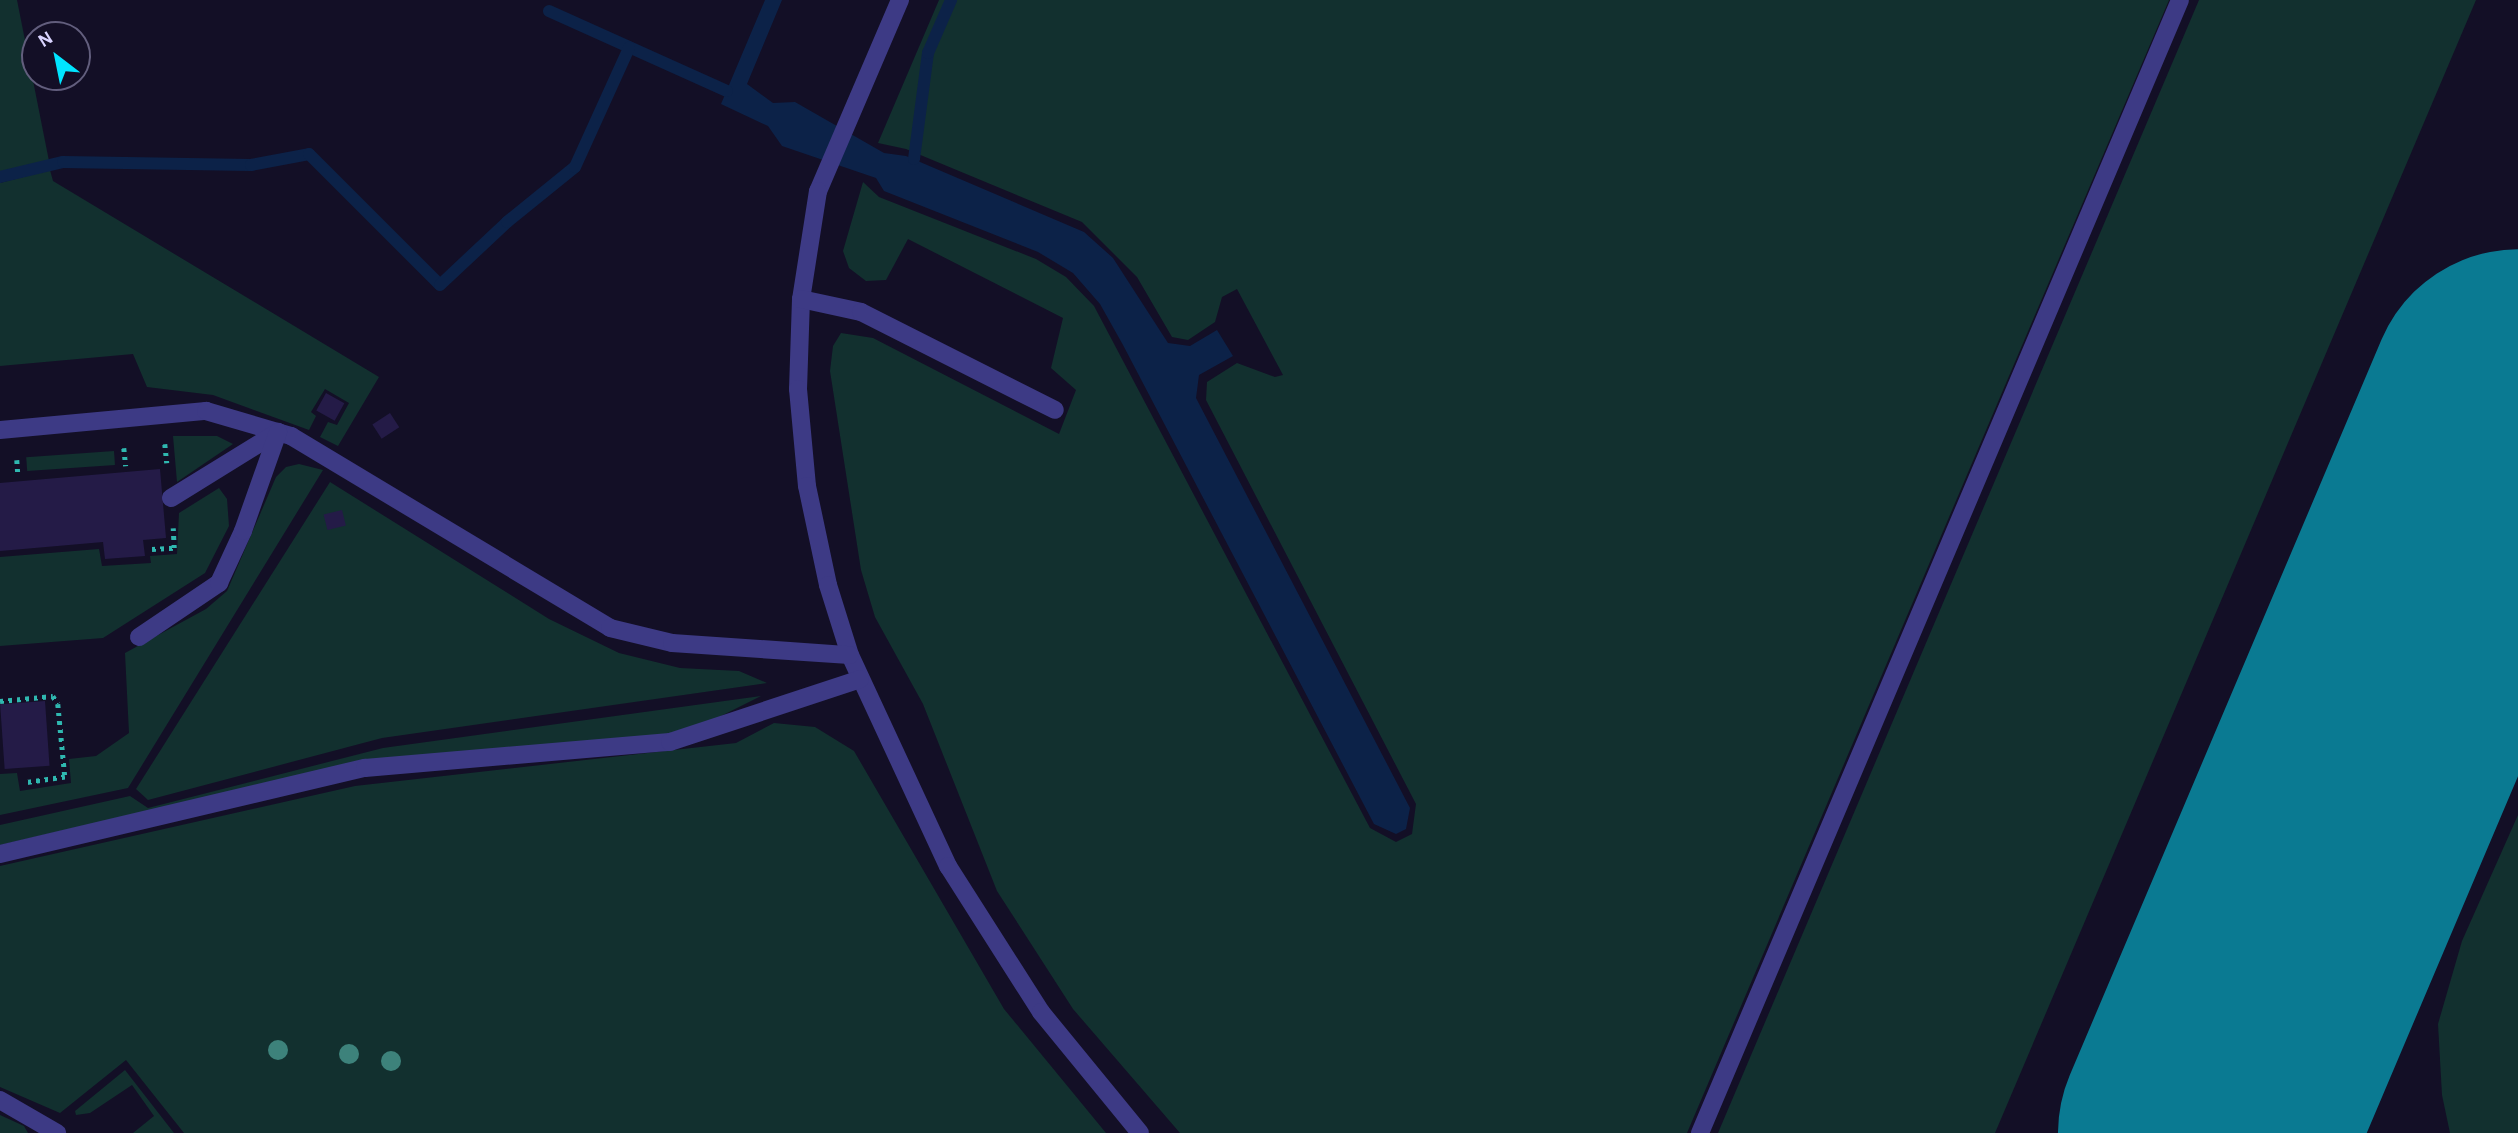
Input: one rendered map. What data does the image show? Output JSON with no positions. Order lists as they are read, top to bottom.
{
  "north": "top left"
}
